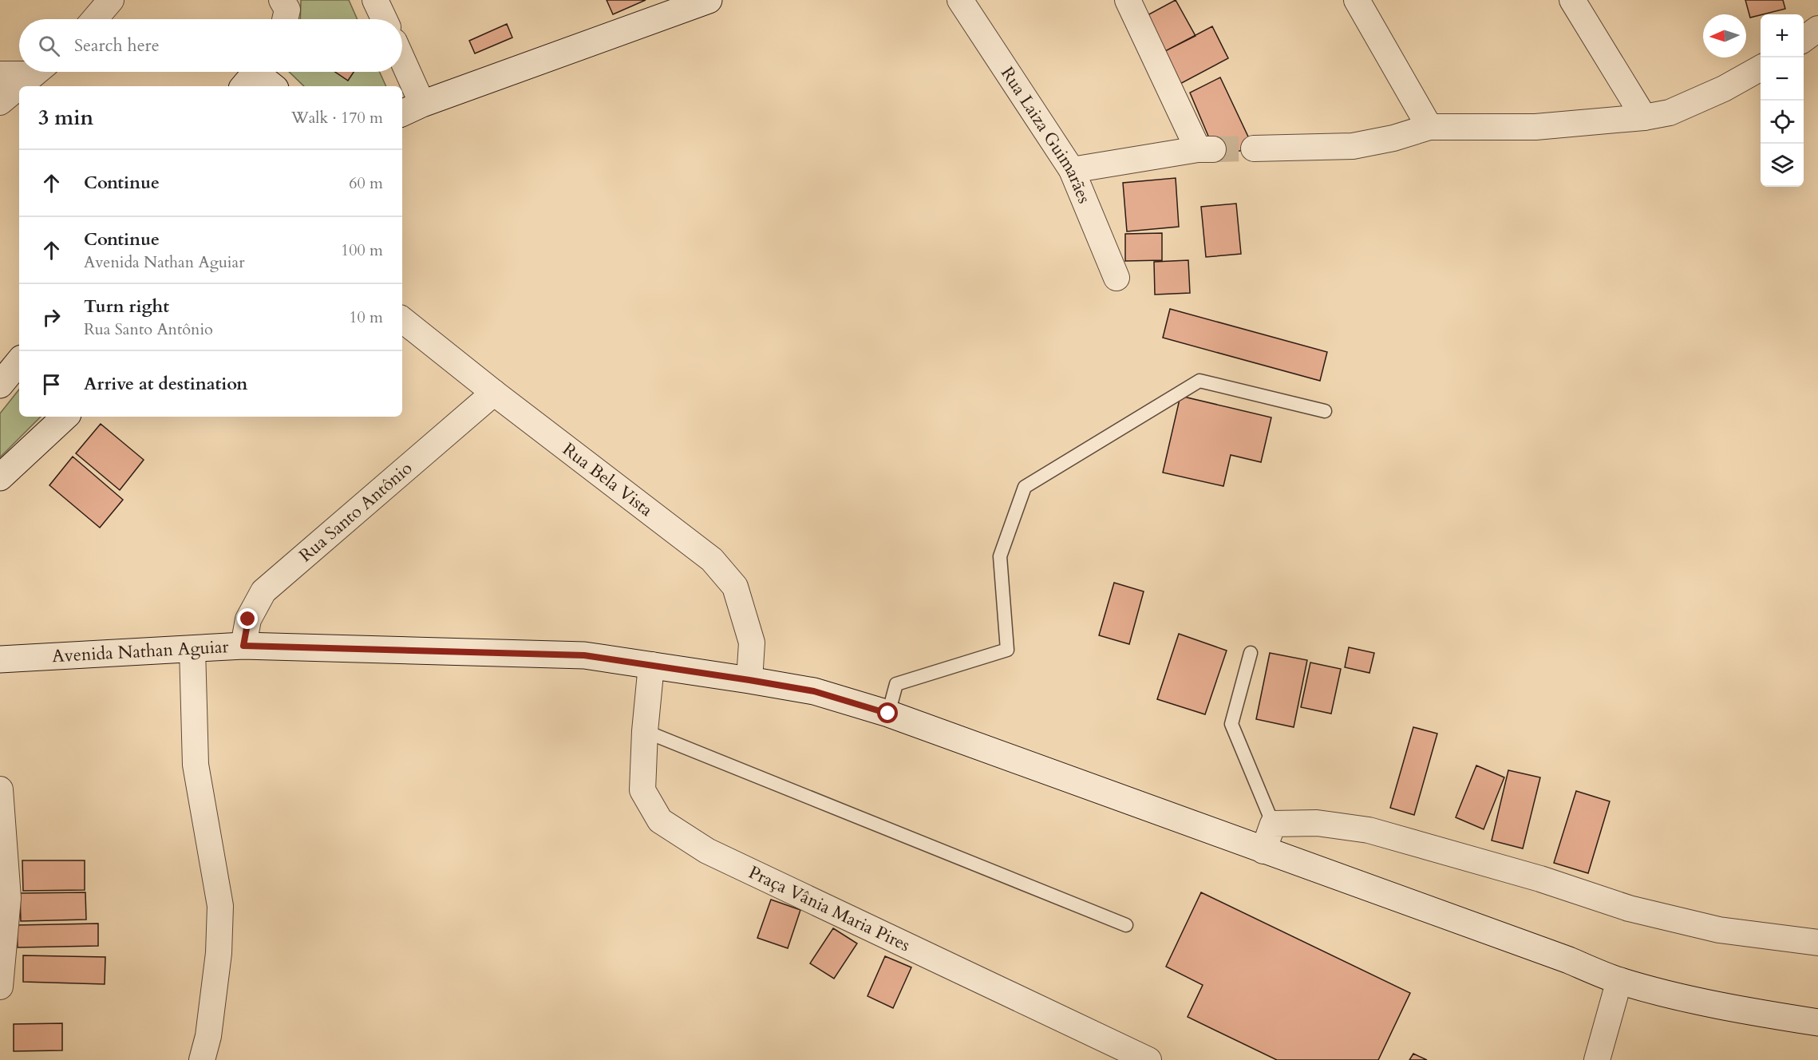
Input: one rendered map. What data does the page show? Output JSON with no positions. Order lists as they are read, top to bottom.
{
  "streets": {
    "main road": ["Avenida Nathan Aguiar"],
    "street": [
      "Rua Laiza Guimarães",
      "Rua Bela Vista",
      "Rua Santo Antônio",
      "Praça Vânia Maria Pires"
    ]
  },
  "crossings": [
    ["Rua Bela Vista", "Rua Santo Antônio"],
    ["Rua Bela Vista", "Avenida Nathan Aguiar"],
    ["Rua Santo Antônio", "Avenida Nathan Aguiar"],
    ["Avenida Nathan Aguiar", "Praça Vânia Maria Pires"]
  ],
  "north": "left",
  "page": {
    "map_buttons": ["+", "−"],
    "search": "Search here",
    "heading": ["3 min", "Walk · 170 m"],
    "list": [
      ["Continue", "60 m"],
      ["Continue", "Avenida Nathan Aguiar", "100 m"],
      ["Turn right", "Rua Santo Antônio", "10 m"],
      "Arrive at destination"
    ]
  }
}
